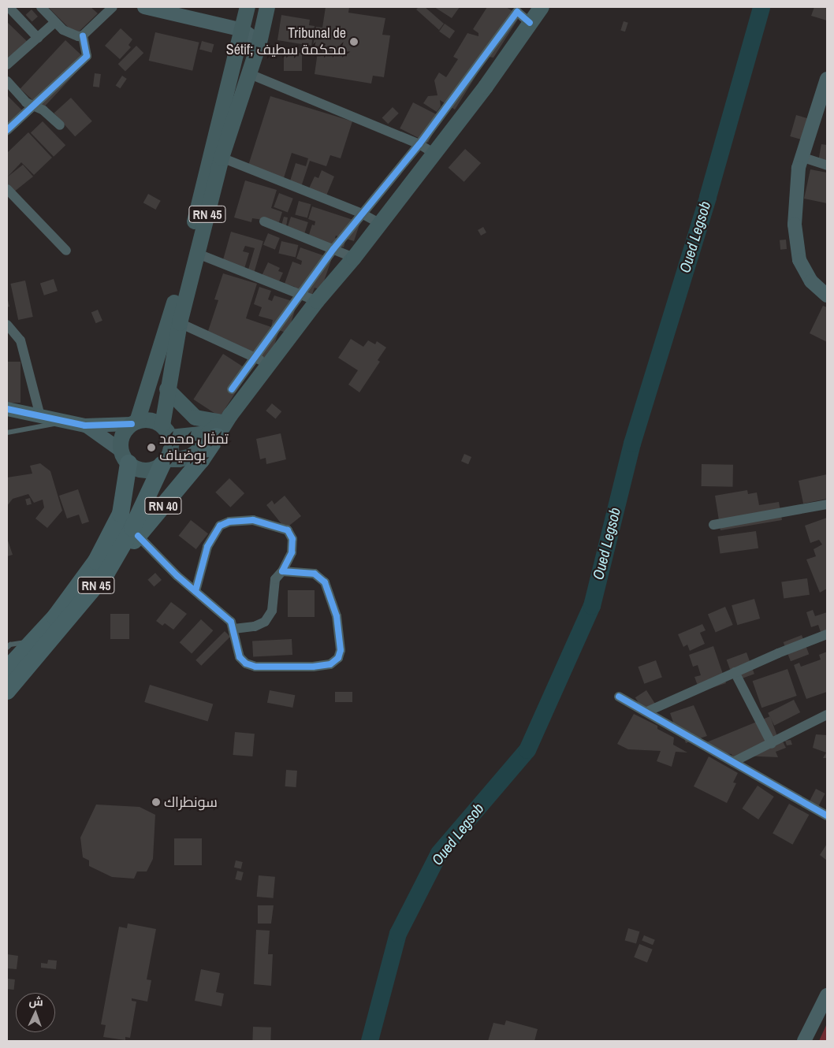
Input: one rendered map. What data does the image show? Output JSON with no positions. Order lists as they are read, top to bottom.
{
  "streets": {
    "highway": ["RN 45", "RN 40"]
  },
  "crossings": [
    ["RN 45", "RN 40"]
  ],
  "water": ["Oued Legsob"],
  "places": ["Tribunal de Sétif; محكمة سطيف", "تمثال محمد بوضياف", "سونطراك"],
  "north": "top"
}
